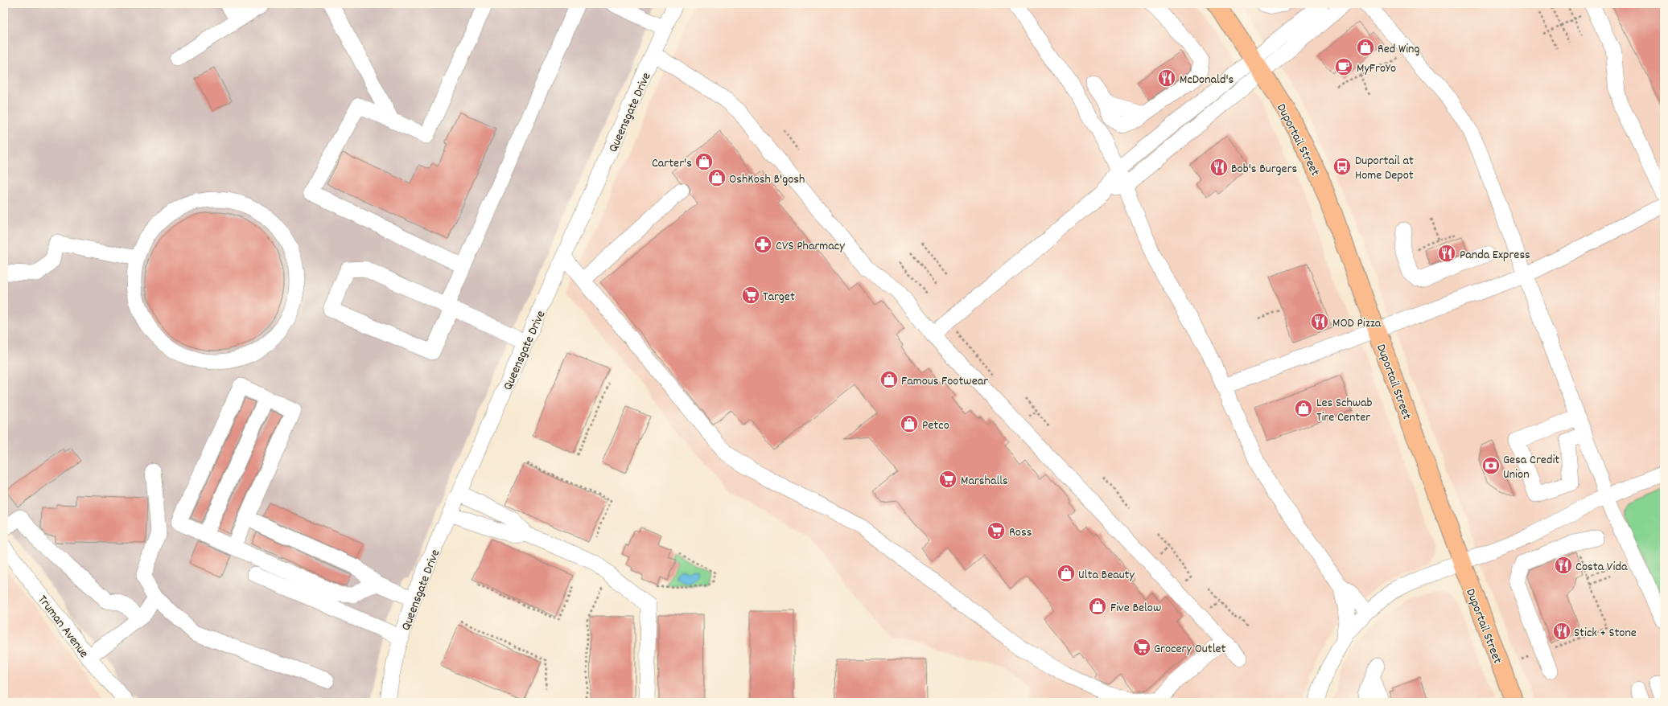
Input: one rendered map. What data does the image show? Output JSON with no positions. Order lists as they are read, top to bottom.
{
  "streets": {
    "main road": ["Duportail Street"],
    "street": ["Queensgate Drive", "Truman Avenue"]
  },
  "places": {
    "shop": [
      "Red Wing",
      "Carter's",
      "OshKosh B'gosh",
      "Famous Footwear",
      "Les Schwab Tire Center",
      "Petco",
      "Ulta Beauty",
      "Five Below"
    ],
    "cafe": ["MyFroYo"],
    "restaurant": [
      "McDonald's",
      "Bob's Burgers",
      "Panda Express",
      "MOD Pizza",
      "Costa Vida",
      "Stick + Stone"
    ],
    "bus stop": ["Duportail at Home Depot"],
    "pharmacy": ["CVS Pharmacy"],
    "supermarket": [
      "Target",
      "Marshalls",
      "Ross",
      "Grocery Outlet"
    ],
    "bank": ["Gesa Credit Union"]
  }
}
